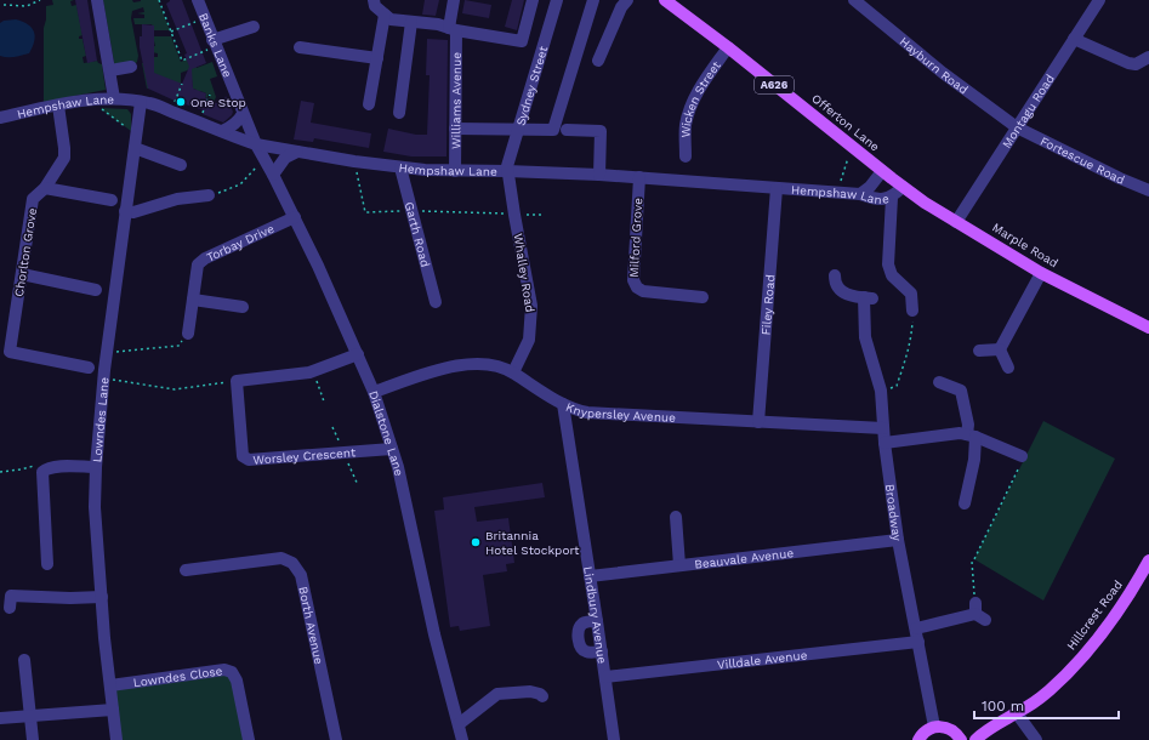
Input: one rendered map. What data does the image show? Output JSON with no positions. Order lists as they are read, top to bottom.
{
  "streets": {
    "main road": [
      "A626",
      "Offerton Lane",
      "Marple Road",
      "Hillcrest Road"
    ],
    "street": [
      "Banks Lane",
      "Hayburn Road",
      "Sydney Street",
      "Williams Avenue",
      "Wicken Street",
      "Hempshaw Lane",
      "Montagu Road",
      "Fortescue Road",
      "Garth Road",
      "Milford Grove",
      "Torbay Drive",
      "Chorlton Grove",
      "Whalley Road",
      "Filey Road",
      "Knypersley Avenue",
      "Lowndes Lane",
      "Dialstone Lane",
      "Worsley Crescent",
      "Broadway",
      "Beauvale Avenue",
      "Lindbury Avenue",
      "Borth Avenue",
      "Villdale Avenue",
      "Lowndes Close"
    ]
  },
  "crossings": [
    ["Banks Lane", "Hempshaw Lane"],
    ["Banks Lane", "Dialstone Lane"],
    ["Hayburn Road", "Montagu Road"],
    ["Hayburn Road", "Fortescue Road"],
    ["Sydney Street", "Hempshaw Lane"],
    ["Sydney Street", "Whalley Road"],
    ["Williams Avenue", "Hempshaw Lane"],
    ["Wicken Street", "Offerton Lane"],
    ["Hempshaw Lane", "Garth Road"],
    ["Hempshaw Lane", "Milford Grove"],
    ["Hempshaw Lane", "Marple Road"],
    ["Hempshaw Lane", "Chorlton Grove"],
    ["Hempshaw Lane", "Whalley Road"],
    ["Hempshaw Lane", "Filey Road"],
    ["Hempshaw Lane", "Lowndes Lane"],
    ["Hempshaw Lane", "Dialstone Lane"],
    ["Montagu Road", "Fortescue Road"],
    ["Montagu Road", "Marple Road"],
    ["Offerton Lane", "Marple Road"],
    ["Torbay Drive", "Dialstone Lane"],
    ["Whalley Road", "Knypersley Avenue"],
    ["Filey Road", "Knypersley Avenue"],
    ["Knypersley Avenue", "Dialstone Lane"],
    ["Knypersley Avenue", "Broadway"],
    ["Knypersley Avenue", "Lindbury Avenue"],
    ["Lowndes Lane", "Lowndes Close"],
    ["Dialstone Lane", "Worsley Crescent"],
    ["Broadway", "Beauvale Avenue"],
    ["Broadway", "Hillcrest Road"],
    ["Broadway", "Villdale Avenue"],
    ["Beauvale Avenue", "Lindbury Avenue"],
    ["Lindbury Avenue", "Villdale Avenue"]
  ],
  "places": ["One Stop", "Britannia Hotel Stockport"],
  "scale_bar": "100 m"
}
